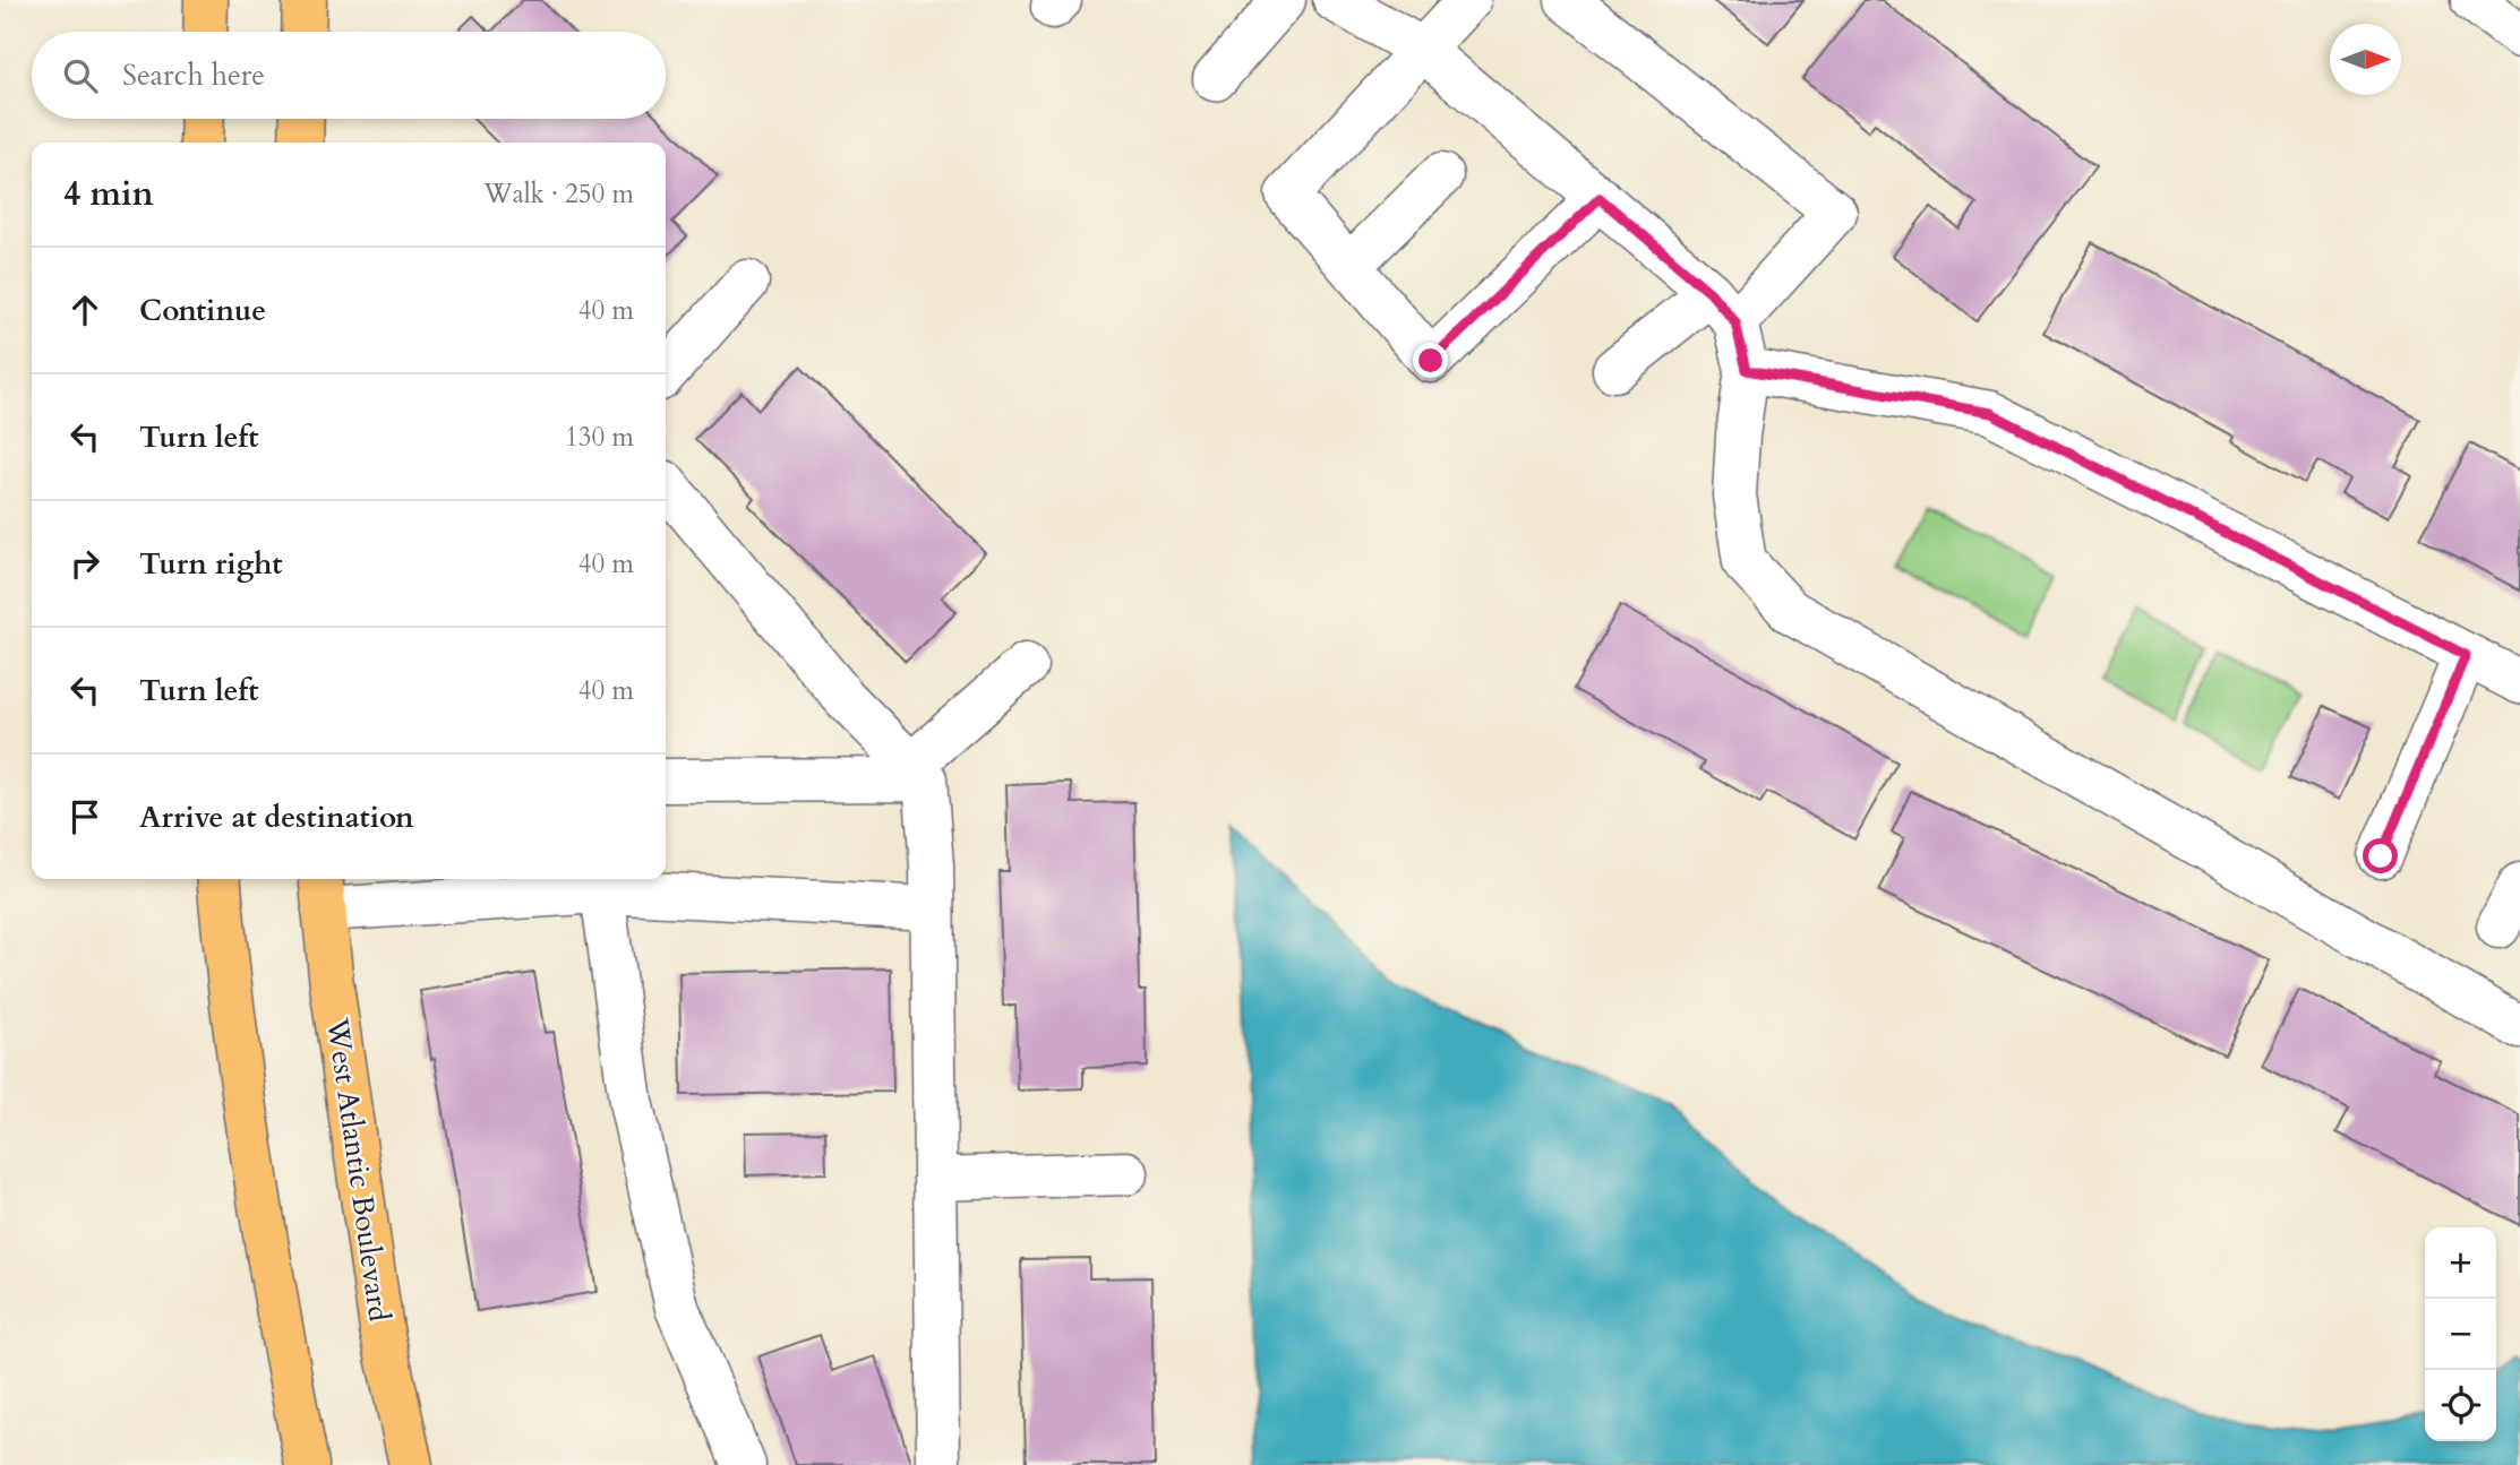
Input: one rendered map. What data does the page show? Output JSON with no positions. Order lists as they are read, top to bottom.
{
  "streets": {
    "main road": ["West Atlantic Boulevard"]
  },
  "north": "right",
  "page": {
    "search": "Search here",
    "heading": ["4 min", "Walk · 250 m"],
    "list": [
      ["Continue", "40 m"],
      ["Turn left", "130 m"],
      ["Turn right", "40 m"],
      ["Turn left", "40 m"],
      "Arrive at destination"
    ],
    "map_buttons": ["+", "−"]
  }
}
